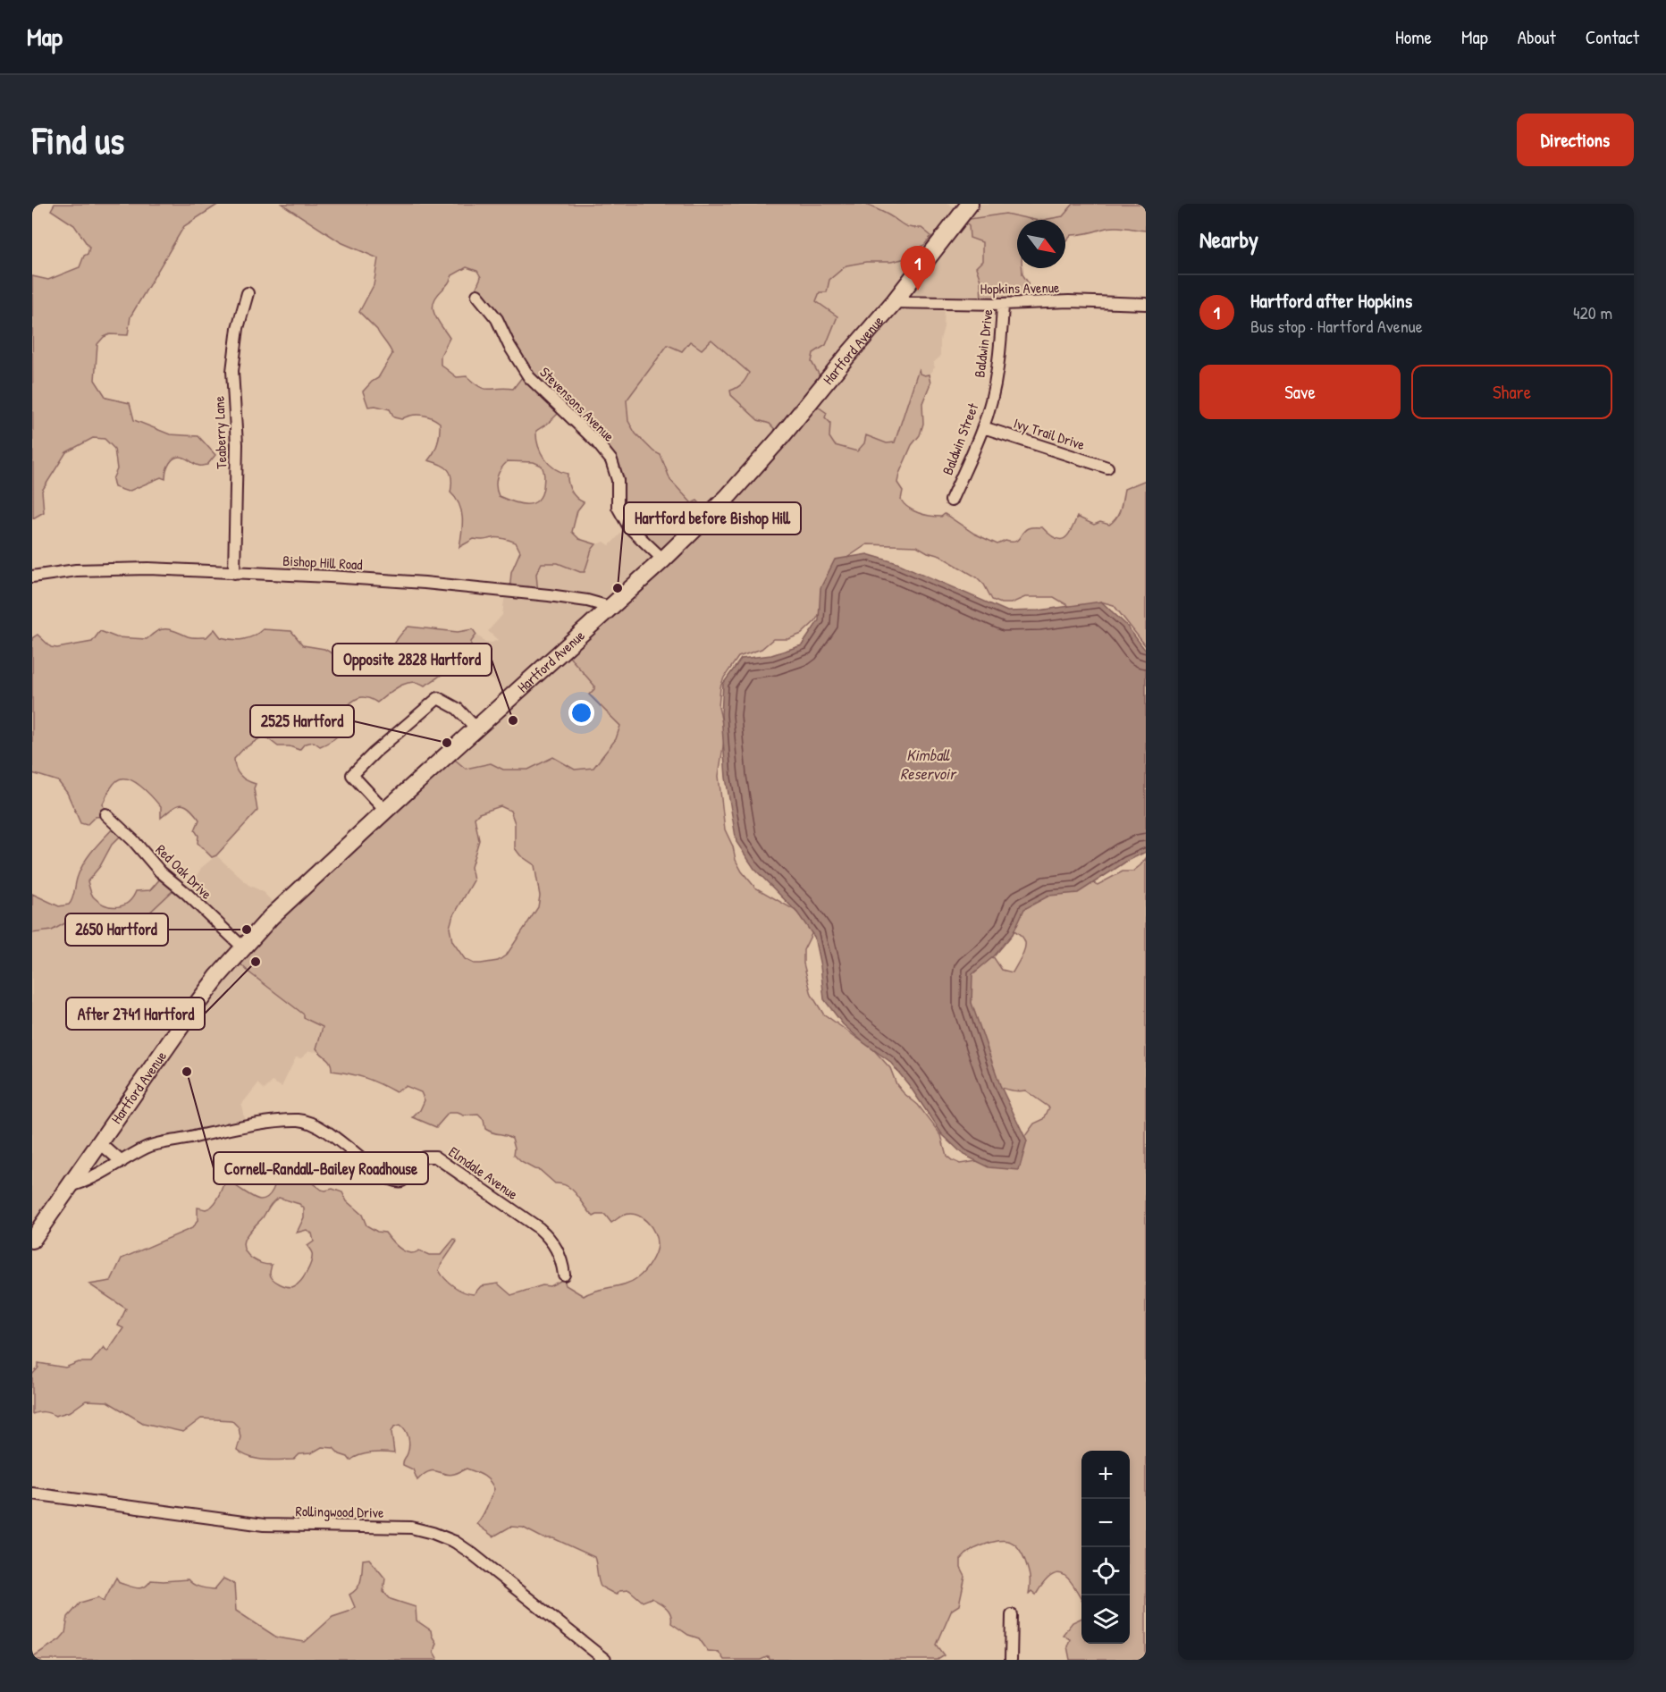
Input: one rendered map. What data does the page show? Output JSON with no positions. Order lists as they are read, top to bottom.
{
  "streets": {
    "highway": ["Hartford Avenue"],
    "street": [
      "Hopkins Avenue",
      "Baldwin Drive",
      "Stevensons Avenue",
      "Teaberry Lane",
      "Ivy Trail Drive",
      "Baldwin Street",
      "Bishop Hill Road",
      "Red Oak Drive",
      "Elmdale Avenue",
      "Rollingwood Drive"
    ]
  },
  "crossings": [
    ["Hopkins Avenue", "Baldwin Drive"],
    ["Hopkins Avenue", "Hartford Avenue"],
    ["Baldwin Drive", "Baldwin Street"],
    ["Hartford Avenue", "Stevensons Avenue"],
    ["Hartford Avenue", "Bishop Hill Road"],
    ["Hartford Avenue", "Red Oak Drive"],
    ["Teaberry Lane", "Bishop Hill Road"],
    ["Ivy Trail Drive", "Baldwin Street"]
  ],
  "water": ["Kimball Reservoir"],
  "places": [
    "Hartford before Bishop Hill",
    "Opposite 2828 Hartford",
    "2525 Hartford",
    "2650 Hartford",
    "After 2741 Hartford",
    "Cornell-Randall-Bailey Roadhouse"
  ],
  "north": "bottom right",
  "page": {
    "header": "Map",
    "nav": [
      "Home",
      "Map",
      "About",
      "Contact"
    ],
    "buttons": [
      "Directions",
      ["Save", "Share"]
    ],
    "title": "Find us",
    "heading": "Nearby",
    "pins": "1",
    "list": [
      {
        "mark": "1",
        "name": "Hartford after Hopkins",
        "note": "Bus stop · Hartford Avenue",
        "value": "420 m"
      }
    ],
    "map_buttons": ["+", "−"]
  }
}
